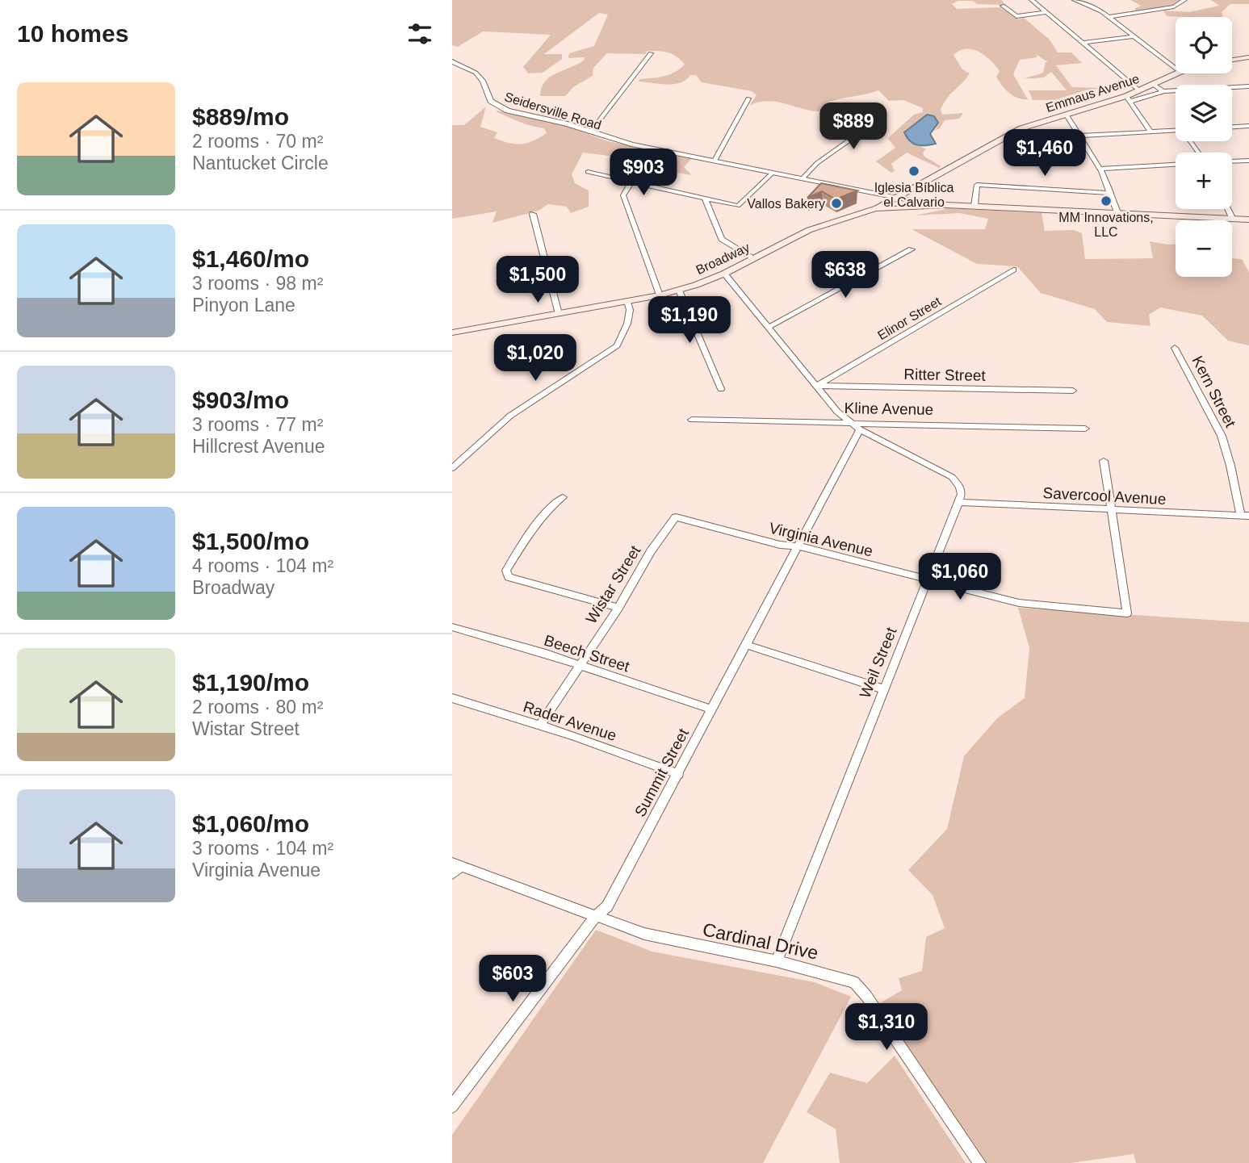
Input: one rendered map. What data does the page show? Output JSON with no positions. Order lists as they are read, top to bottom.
{
  "streets": {
    "main road": ["Emmaus Avenue", "Broadway"],
    "street": [
      "Seidersville Road",
      "Elinor Street",
      "Ritter Street",
      "Kern Street",
      "Kline Avenue",
      "Savercool Avenue",
      "Virginia Avenue",
      "Wistar Street",
      "Beech Street",
      "Weil Street",
      "Rader Avenue",
      "Summit Street",
      "Cardinal Drive"
    ]
  },
  "crossings": [
    ["Emmaus Avenue", "Seidersville Road"],
    ["Emmaus Avenue", "Broadway"],
    ["Seidersville Road", "Broadway"],
    ["Elinor Street", "Ritter Street"],
    ["Kern Street", "Savercool Avenue"],
    ["Savercool Avenue", "Virginia Avenue"],
    ["Savercool Avenue", "Weil Street"],
    ["Virginia Avenue", "Wistar Street"],
    ["Virginia Avenue", "Weil Street"],
    ["Virginia Avenue", "Summit Street"],
    ["Wistar Street", "Beech Street"],
    ["Wistar Street", "Rader Avenue"],
    ["Beech Street", "Summit Street"],
    ["Weil Street", "Cardinal Drive"],
    ["Rader Avenue", "Summit Street"],
    ["Summit Street", "Cardinal Drive"]
  ],
  "places": ["Iglesia Bíblica el Calvario", "MM Innovations, LLC", "Vallos Bakery"],
  "page": {
    "heading": "10 homes",
    "map_buttons": ["+", "−"],
    "list": [
      {
        "name": "$889/mo",
        "note": "2 rooms · 70 m² · Nantucket Circle"
      },
      {
        "name": "$1,460/mo",
        "note": "3 rooms · 98 m² · Pinyon Lane"
      },
      {
        "name": "$903/mo",
        "note": "3 rooms · 77 m² · Hillcrest Avenue"
      },
      {
        "name": "$1,500/mo",
        "note": "4 rooms · 104 m² · Broadway"
      },
      {
        "name": "$1,190/mo",
        "note": "2 rooms · 80 m² · Wistar Street"
      },
      {
        "name": "$1,060/mo",
        "note": "3 rooms · 104 m² · Virginia Avenue"
      }
    ],
    "price": [
      "$889",
      "$1,460",
      "$903",
      "$638",
      "$1,500",
      "$1,190",
      "$1,020",
      "$1,060",
      "$603",
      "$1,310"
    ]
  }
}
